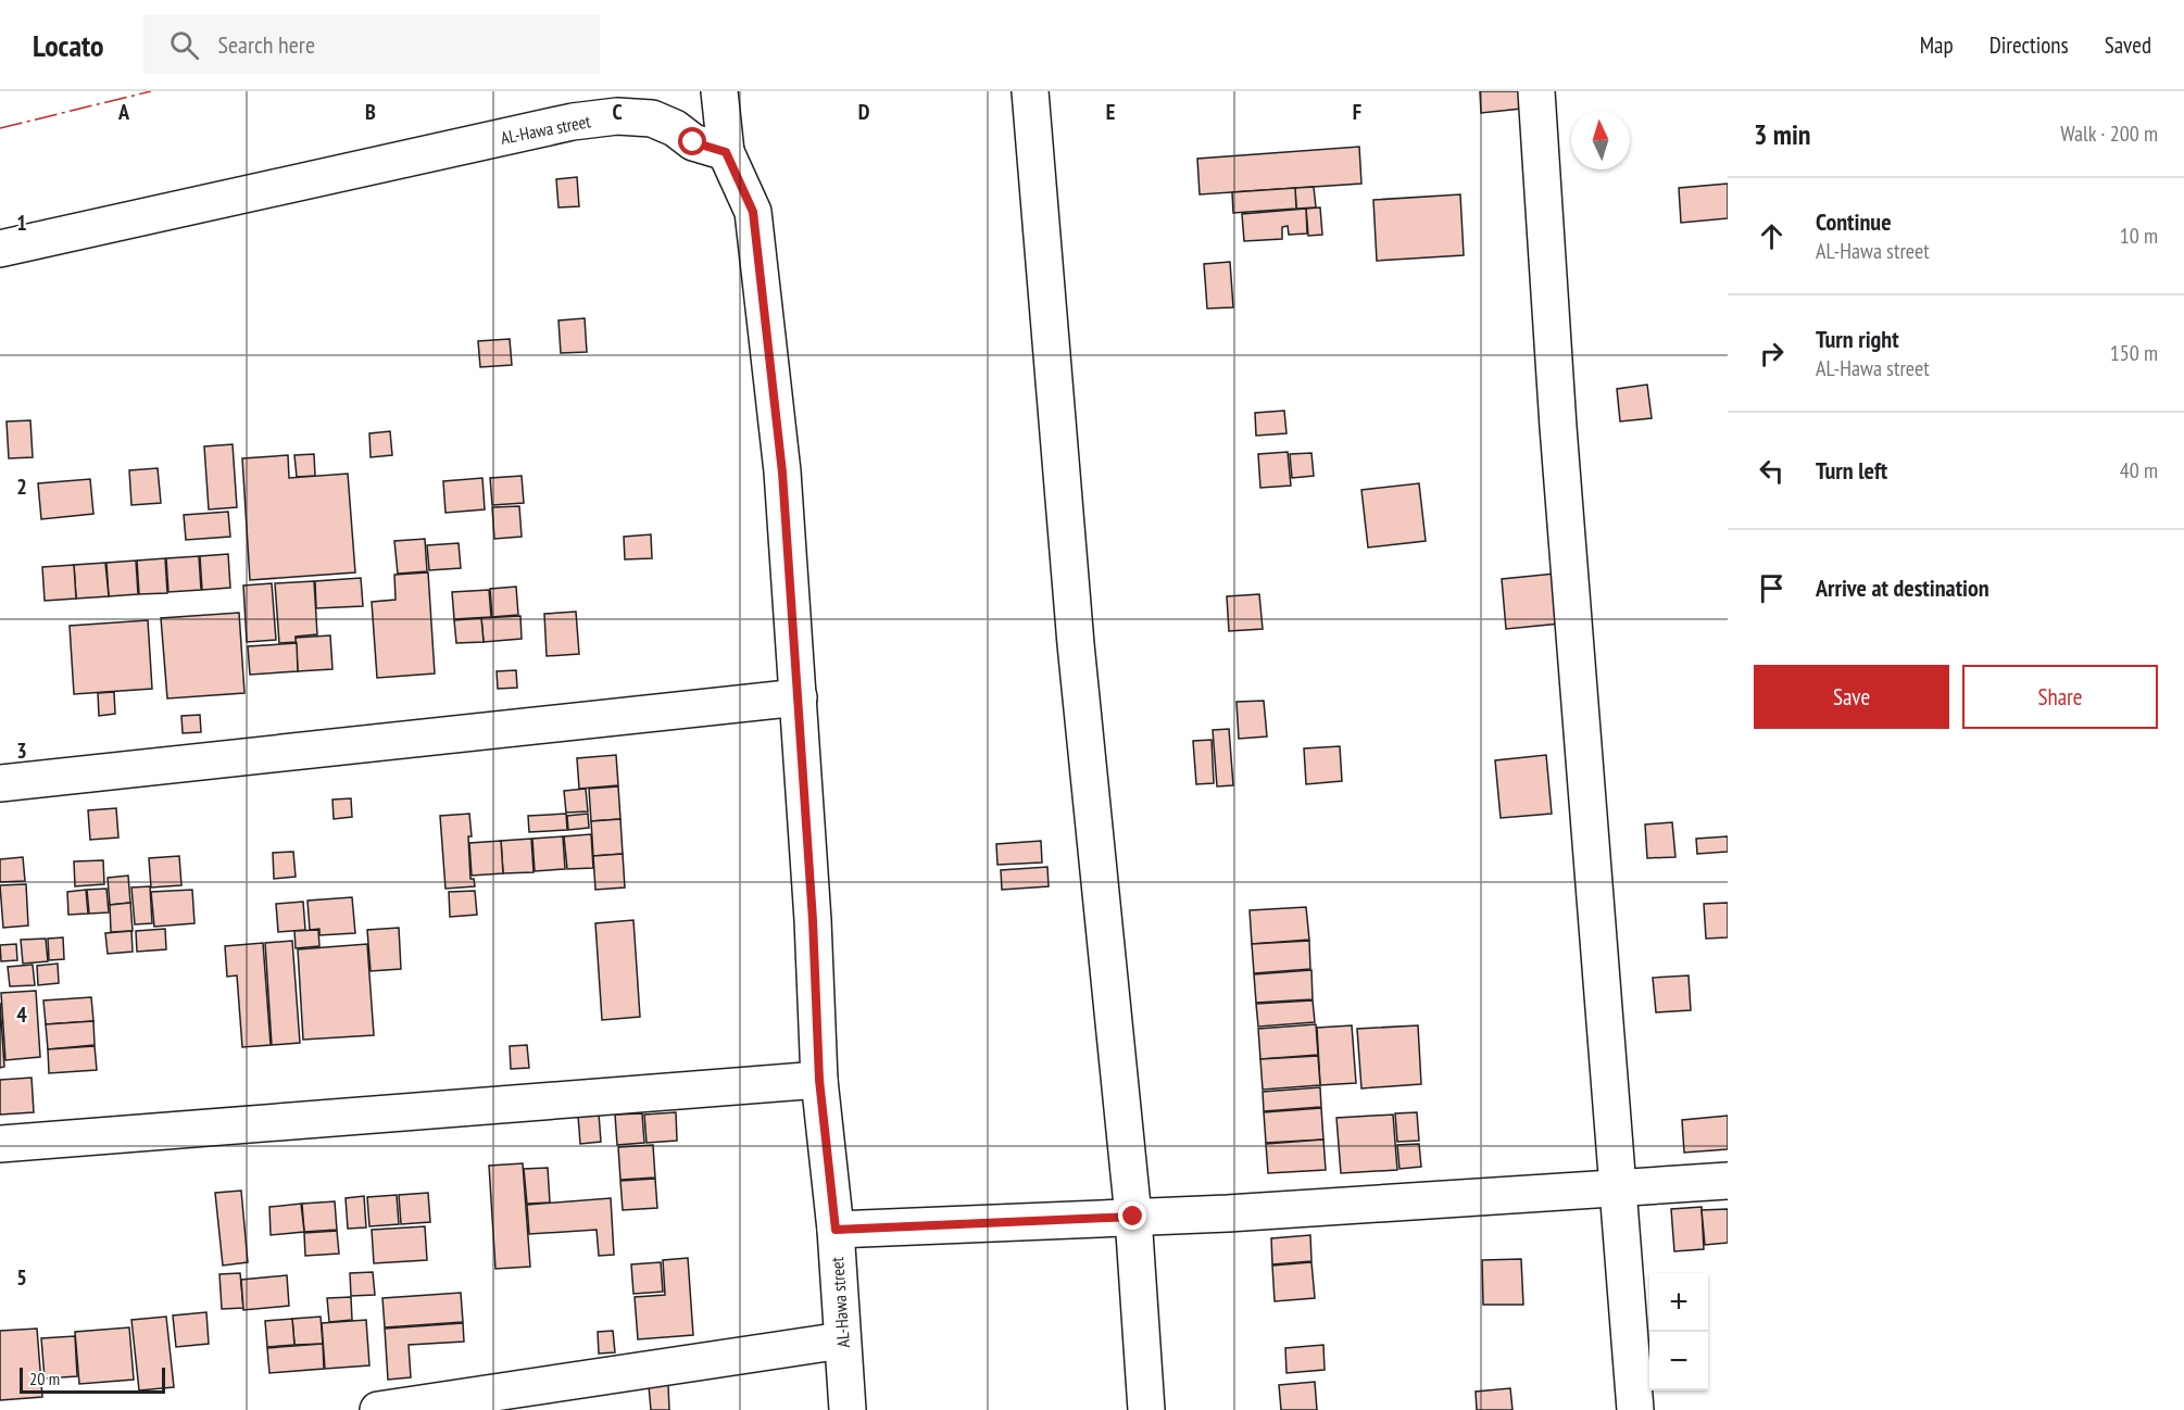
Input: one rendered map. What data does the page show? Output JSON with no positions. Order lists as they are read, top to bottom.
{
  "streets": {
    "street": ["AL-Hawa street"]
  },
  "scale_bar": "20 m",
  "north": "top",
  "page": {
    "header": "Locato",
    "search": "Search here",
    "nav": ["Map", "Directions", "Saved"],
    "heading": ["3 min", "Walk · 200 m"],
    "list": [
      ["Continue", "AL-Hawa street", "10 m"],
      ["Turn right", "AL-Hawa street", "150 m"],
      ["Turn left", "40 m"],
      "Arrive at destination"
    ],
    "buttons": ["Save", "Share"],
    "map_buttons": ["+", "−"],
    "scale": "20 m"
  },
  "grid": {
    "columns": [
      "A",
      "B",
      "C",
      "D",
      "E",
      "F"
    ],
    "rows": [
      "1",
      "2",
      "3",
      "4",
      "5"
    ]
  }
}
